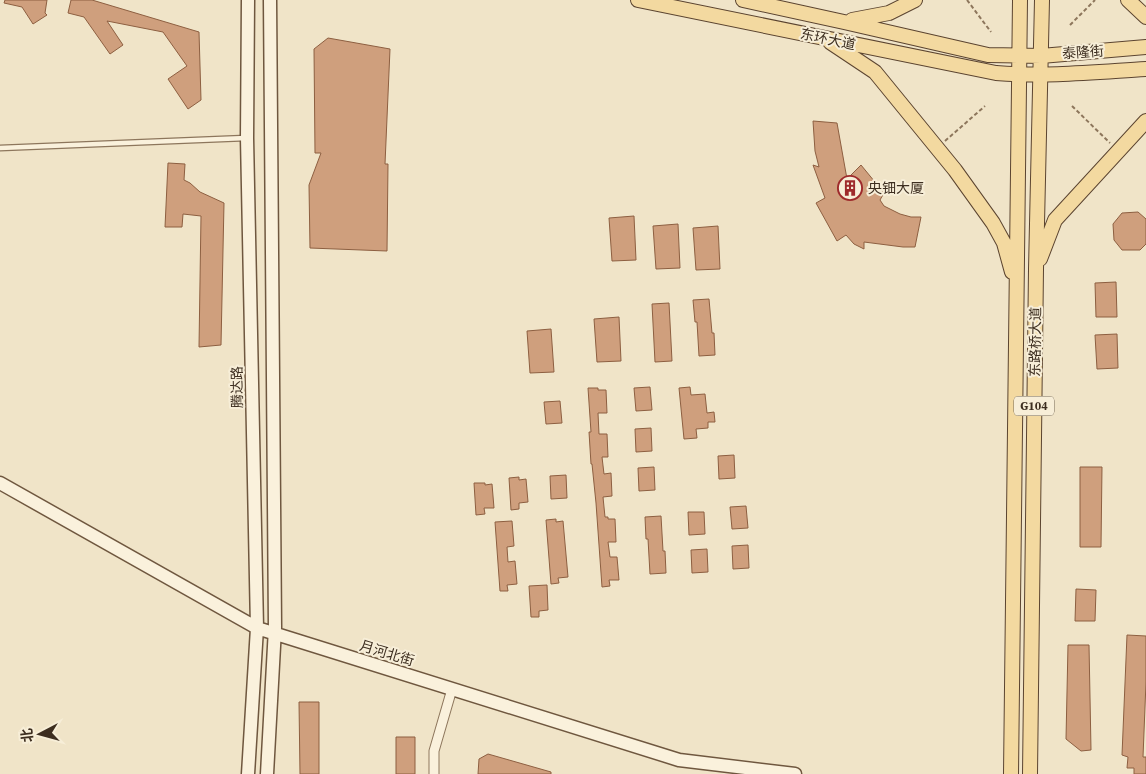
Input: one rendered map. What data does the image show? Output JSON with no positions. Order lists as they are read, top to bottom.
{
  "streets": {
    "main road": [
      "东环大道",
      "泰隆街",
      "东路桥大道",
      "腾达路",
      "G104",
      "月河北街"
    ]
  },
  "crossings": [
    ["东环大道", "泰隆街"],
    ["东环大道", "东路桥大道"],
    ["泰隆街", "东路桥大道"],
    ["腾达路", "月河北街"]
  ],
  "places": {
    "building": ["央钿大厦"]
  },
  "north": "left"
}
